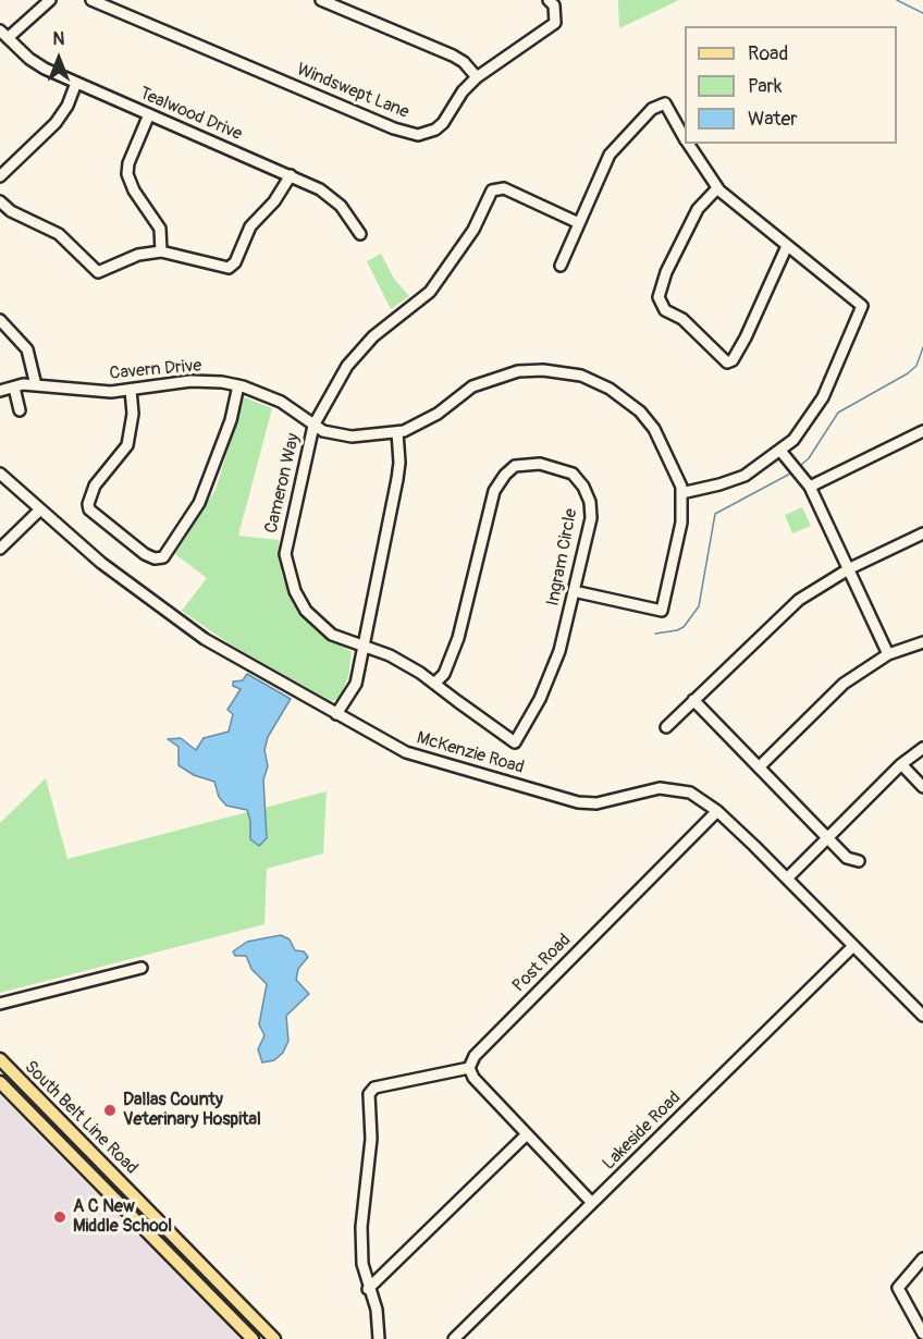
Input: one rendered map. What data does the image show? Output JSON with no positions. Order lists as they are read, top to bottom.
{
  "streets": {
    "main road": ["South Belt Line Road"],
    "street": [
      "Windswept Lane",
      "Tealwood Drive",
      "Cavern Drive",
      "Cameron Way",
      "Ingram Circle",
      "McKenzie Road",
      "Post Road",
      "Lakeside Road"
    ]
  },
  "crossings": [
    ["Cavern Drive", "Cameron Way"],
    ["Cavern Drive", "Ingram Circle"],
    ["Cameron Way", "Ingram Circle"],
    ["McKenzie Road", "Post Road"],
    ["McKenzie Road", "Lakeside Road"]
  ],
  "places": ["Dallas County Veterinary Hospital", "A C New Middle School"],
  "legend": ["Road", "Park", "Water"],
  "north": "top"
}
